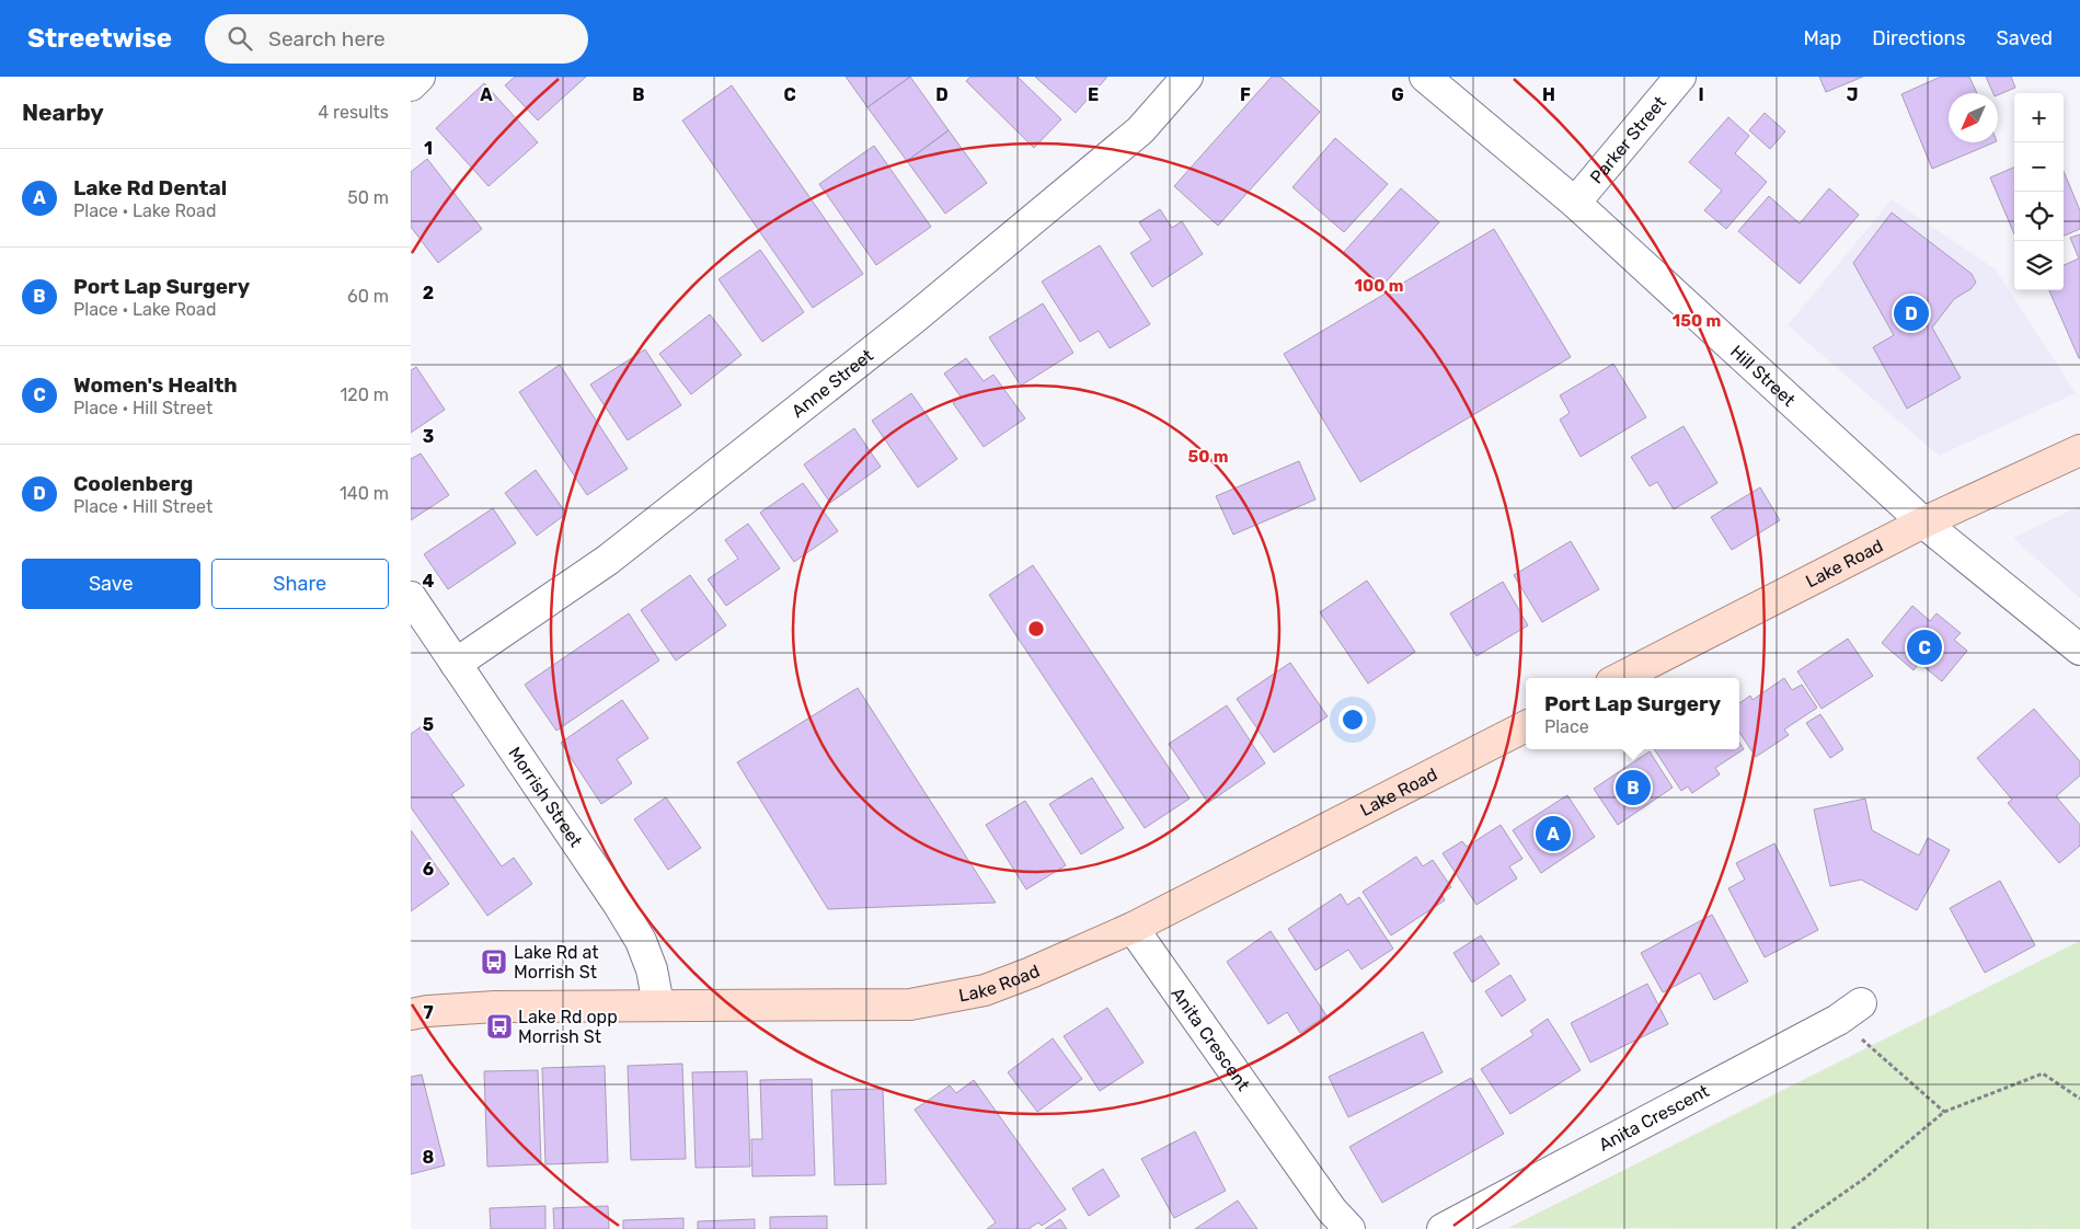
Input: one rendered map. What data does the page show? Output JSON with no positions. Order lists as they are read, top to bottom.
{
  "streets": {
    "main road": ["Lake Road"],
    "street": [
      "Parker Street",
      "Hill Street",
      "Anne Street",
      "Morrish Street",
      "Anita Crescent"
    ]
  },
  "crossings": [
    ["Parker Street", "Hill Street"],
    ["Hill Street", "Lake Road"],
    ["Anne Street", "Morrish Street"],
    ["Lake Road", "Morrish Street"],
    ["Lake Road", "Anita Crescent"]
  ],
  "places": {
    "bus stop": ["Lake Rd at Morrish St", "Lake Rd opp Morrish St"]
  },
  "north": "bottom left",
  "page": {
    "header": "Streetwise",
    "search": "Search here",
    "nav": ["Map", "Directions", "Saved"],
    "heading": ["Nearby", "4 results"],
    "map_buttons": ["+", "−"],
    "list": [
      {
        "mark": "A",
        "name": "Lake Rd Dental",
        "note": "Place · Lake Road",
        "value": "50 m"
      },
      {
        "mark": "B",
        "name": "Port Lap Surgery",
        "note": "Place · Lake Road",
        "value": "60 m"
      },
      {
        "mark": "C",
        "name": "Women's Health",
        "note": "Place · Hill Street",
        "value": "120 m"
      },
      {
        "mark": "D",
        "name": "Coolenberg",
        "note": "Place · Hill Street",
        "value": "140 m"
      }
    ],
    "pins": [
      "D",
      "C",
      "B",
      "A"
    ],
    "buttons": ["Save", "Share"],
    "popup": ["Port Lap Surgery", "Place"]
  },
  "grid": {
    "columns": [
      "A",
      "B",
      "C",
      "D",
      "E",
      "F",
      "G",
      "H",
      "I",
      "J"
    ],
    "rows": [
      "1",
      "2",
      "3",
      "4",
      "5",
      "6",
      "7",
      "8"
    ]
  },
  "rings": ["100 m", "150 m", "50 m"]
}
